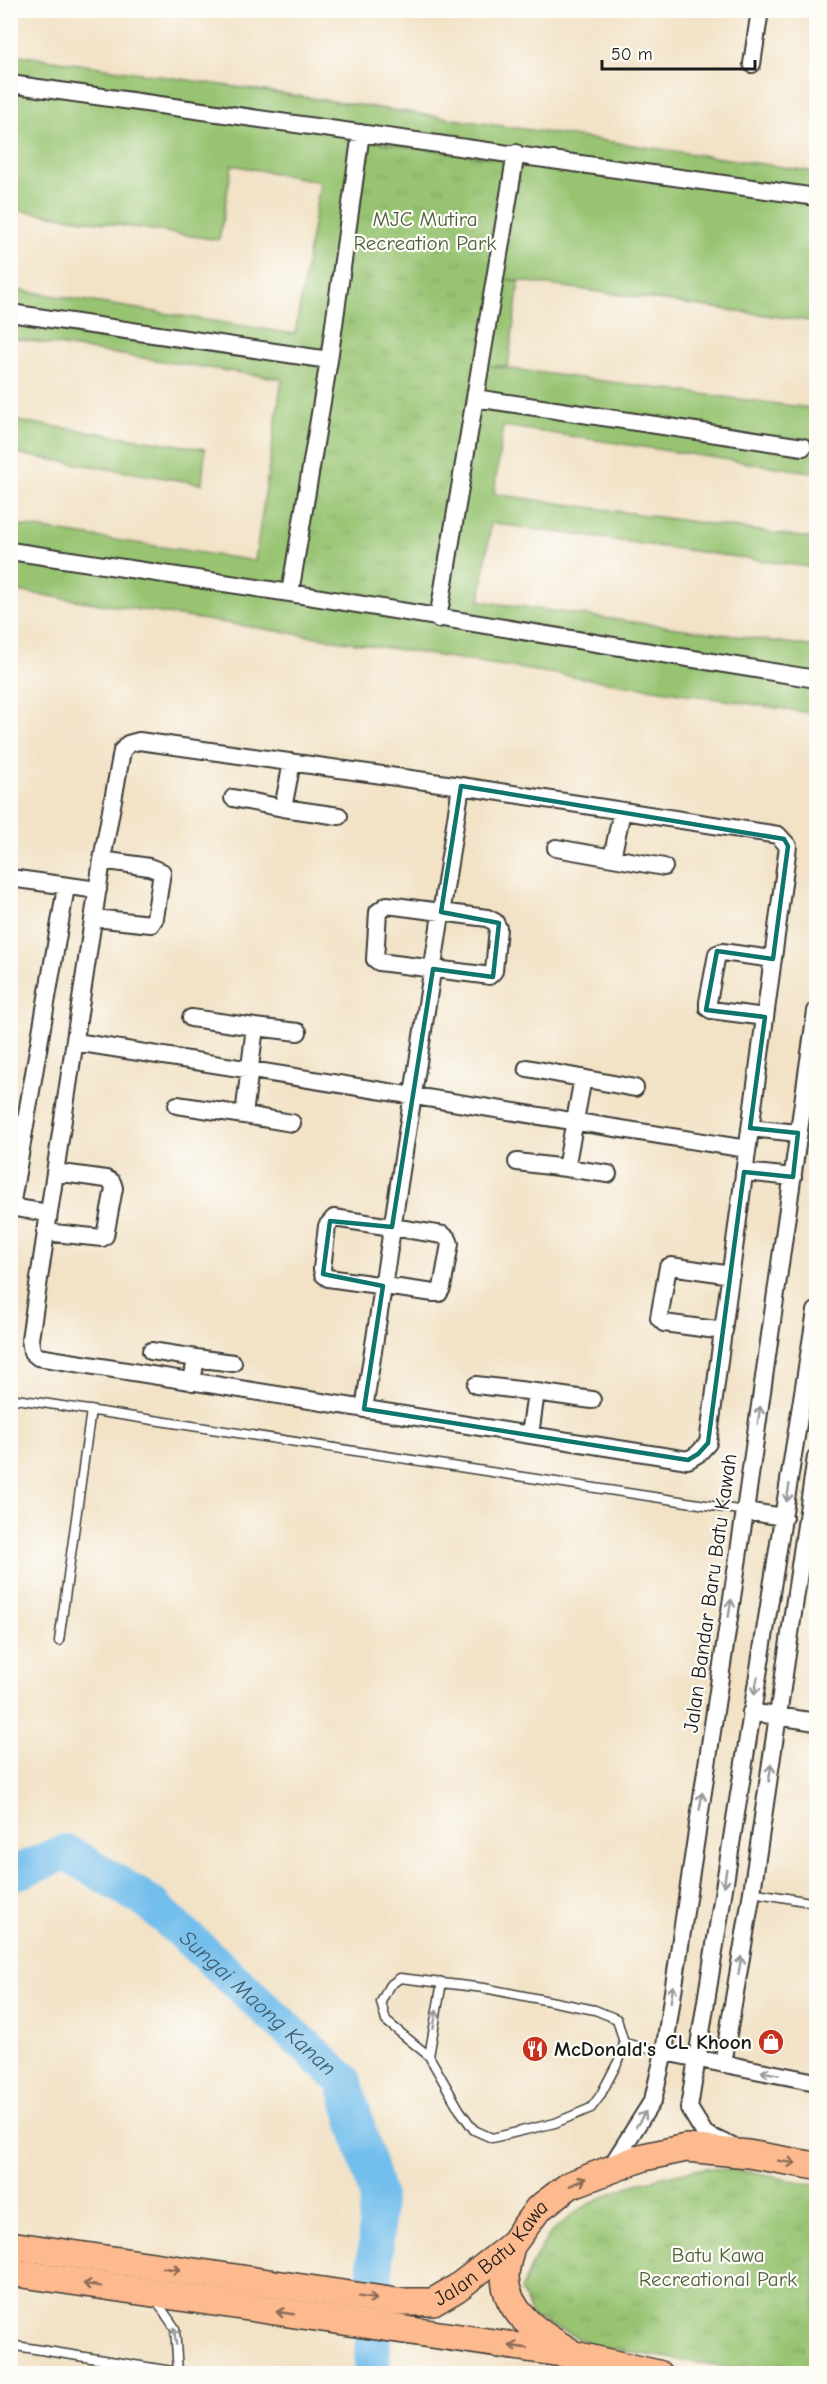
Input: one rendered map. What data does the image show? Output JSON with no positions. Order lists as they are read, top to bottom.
{
  "streets": {
    "highway": ["Jalan Batu Kawa"],
    "street": ["Jalan Bandar Baru Batu Kawah"]
  },
  "crossings": [
    ["Jalan Bandar Baru Batu Kawah", "Jalan Batu Kawa"]
  ],
  "water": ["Sungai Maong Kanan"],
  "parks": ["MJC Mutira Recreation Park", "Batu Kawa Recreational Park"],
  "places": {
    "shop": ["CL Khoon"],
    "restaurant": ["McDonald's"]
  },
  "scale_bar": "50 m"
}
